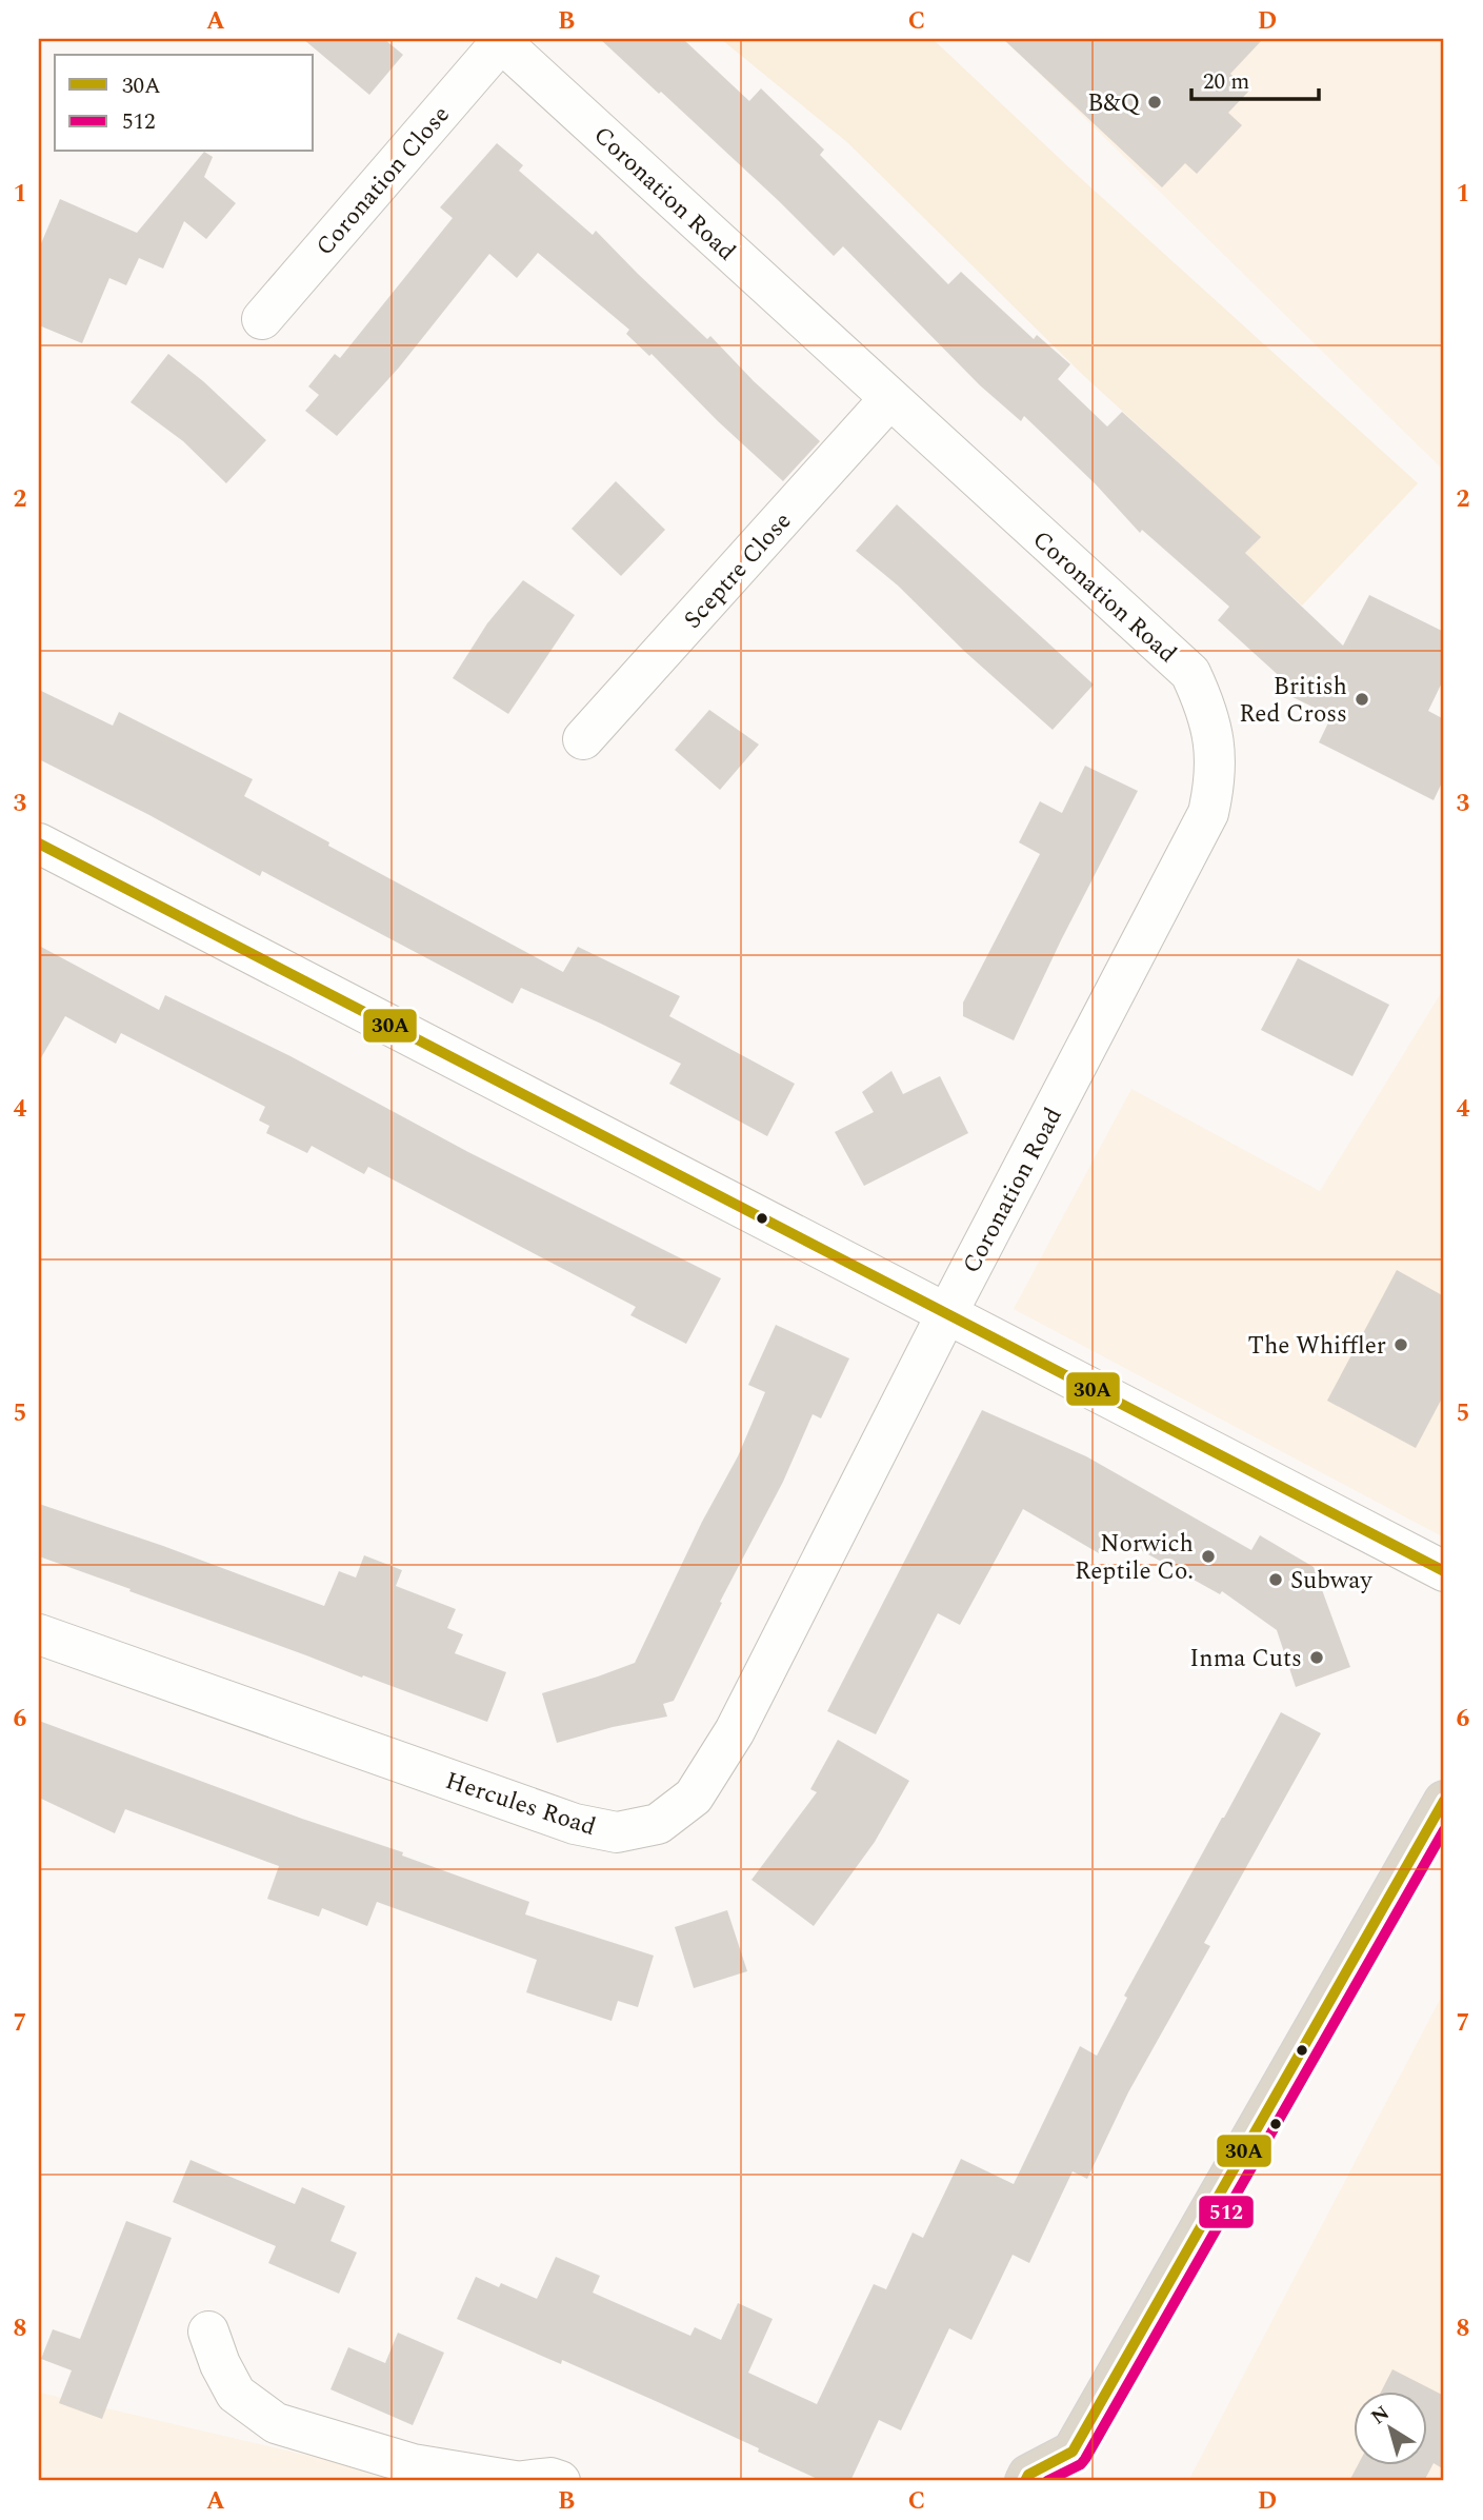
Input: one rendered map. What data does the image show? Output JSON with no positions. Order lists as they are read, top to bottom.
{
  "streets": {
    "street": [
      "Coronation Close",
      "Coronation Road",
      "Sceptre Close",
      "Hercules Road"
    ]
  },
  "crossings": [
    ["Coronation Close", "Coronation Road"],
    ["Coronation Road", "Sceptre Close"],
    ["Coronation Road", "Hercules Road"]
  ],
  "places": [
    "B&Q",
    "British Red Cross",
    "The Whiffler",
    "Norwich Reptile Co.",
    "Subway",
    "Inma Cuts"
  ],
  "lines": ["transit line 30A", "transit line 512"],
  "legend": ["30A", "512"],
  "scale_bar": "20 m",
  "north": "top left",
  "grid": {
    "columns": [
      "A",
      "B",
      "C",
      "D"
    ],
    "rows": [
      "1",
      "2",
      "3",
      "4",
      "5",
      "6",
      "7",
      "8"
    ]
  }
}
